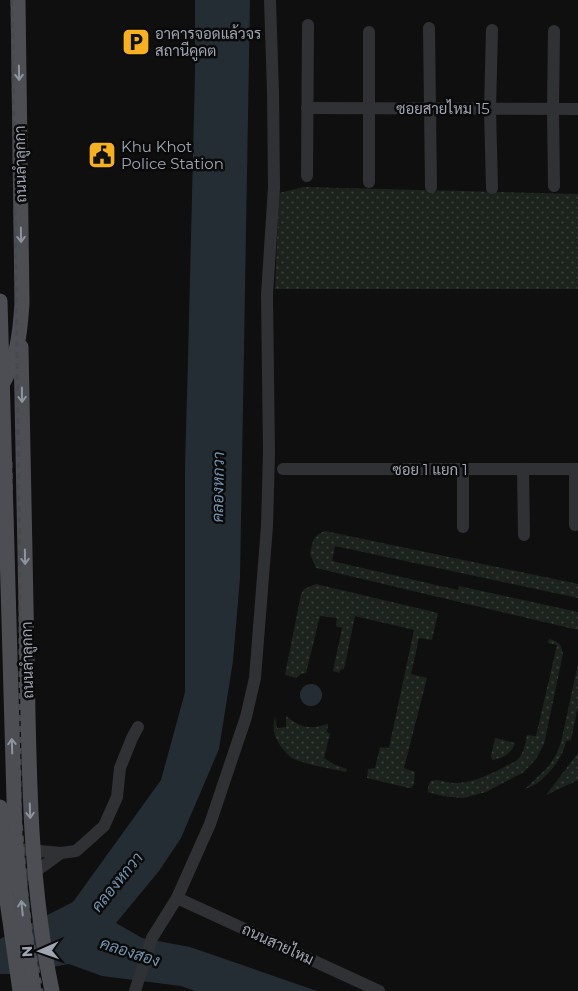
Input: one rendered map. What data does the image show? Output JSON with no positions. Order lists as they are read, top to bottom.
{
  "streets": {
    "main road": ["ถนนลำลูกกา"],
    "street": ["ซอยสายไหม 15", "ซอย 1 แยก 1", "ถนนสายไหม"]
  },
  "water": ["คลองหกวา", "คลองสอง"],
  "places": {
    "parking": ["อาคารจอดแล้วจร สถานีคูคต"],
    "public building": ["Khu Khot Police Station"]
  },
  "north": "left"
}
